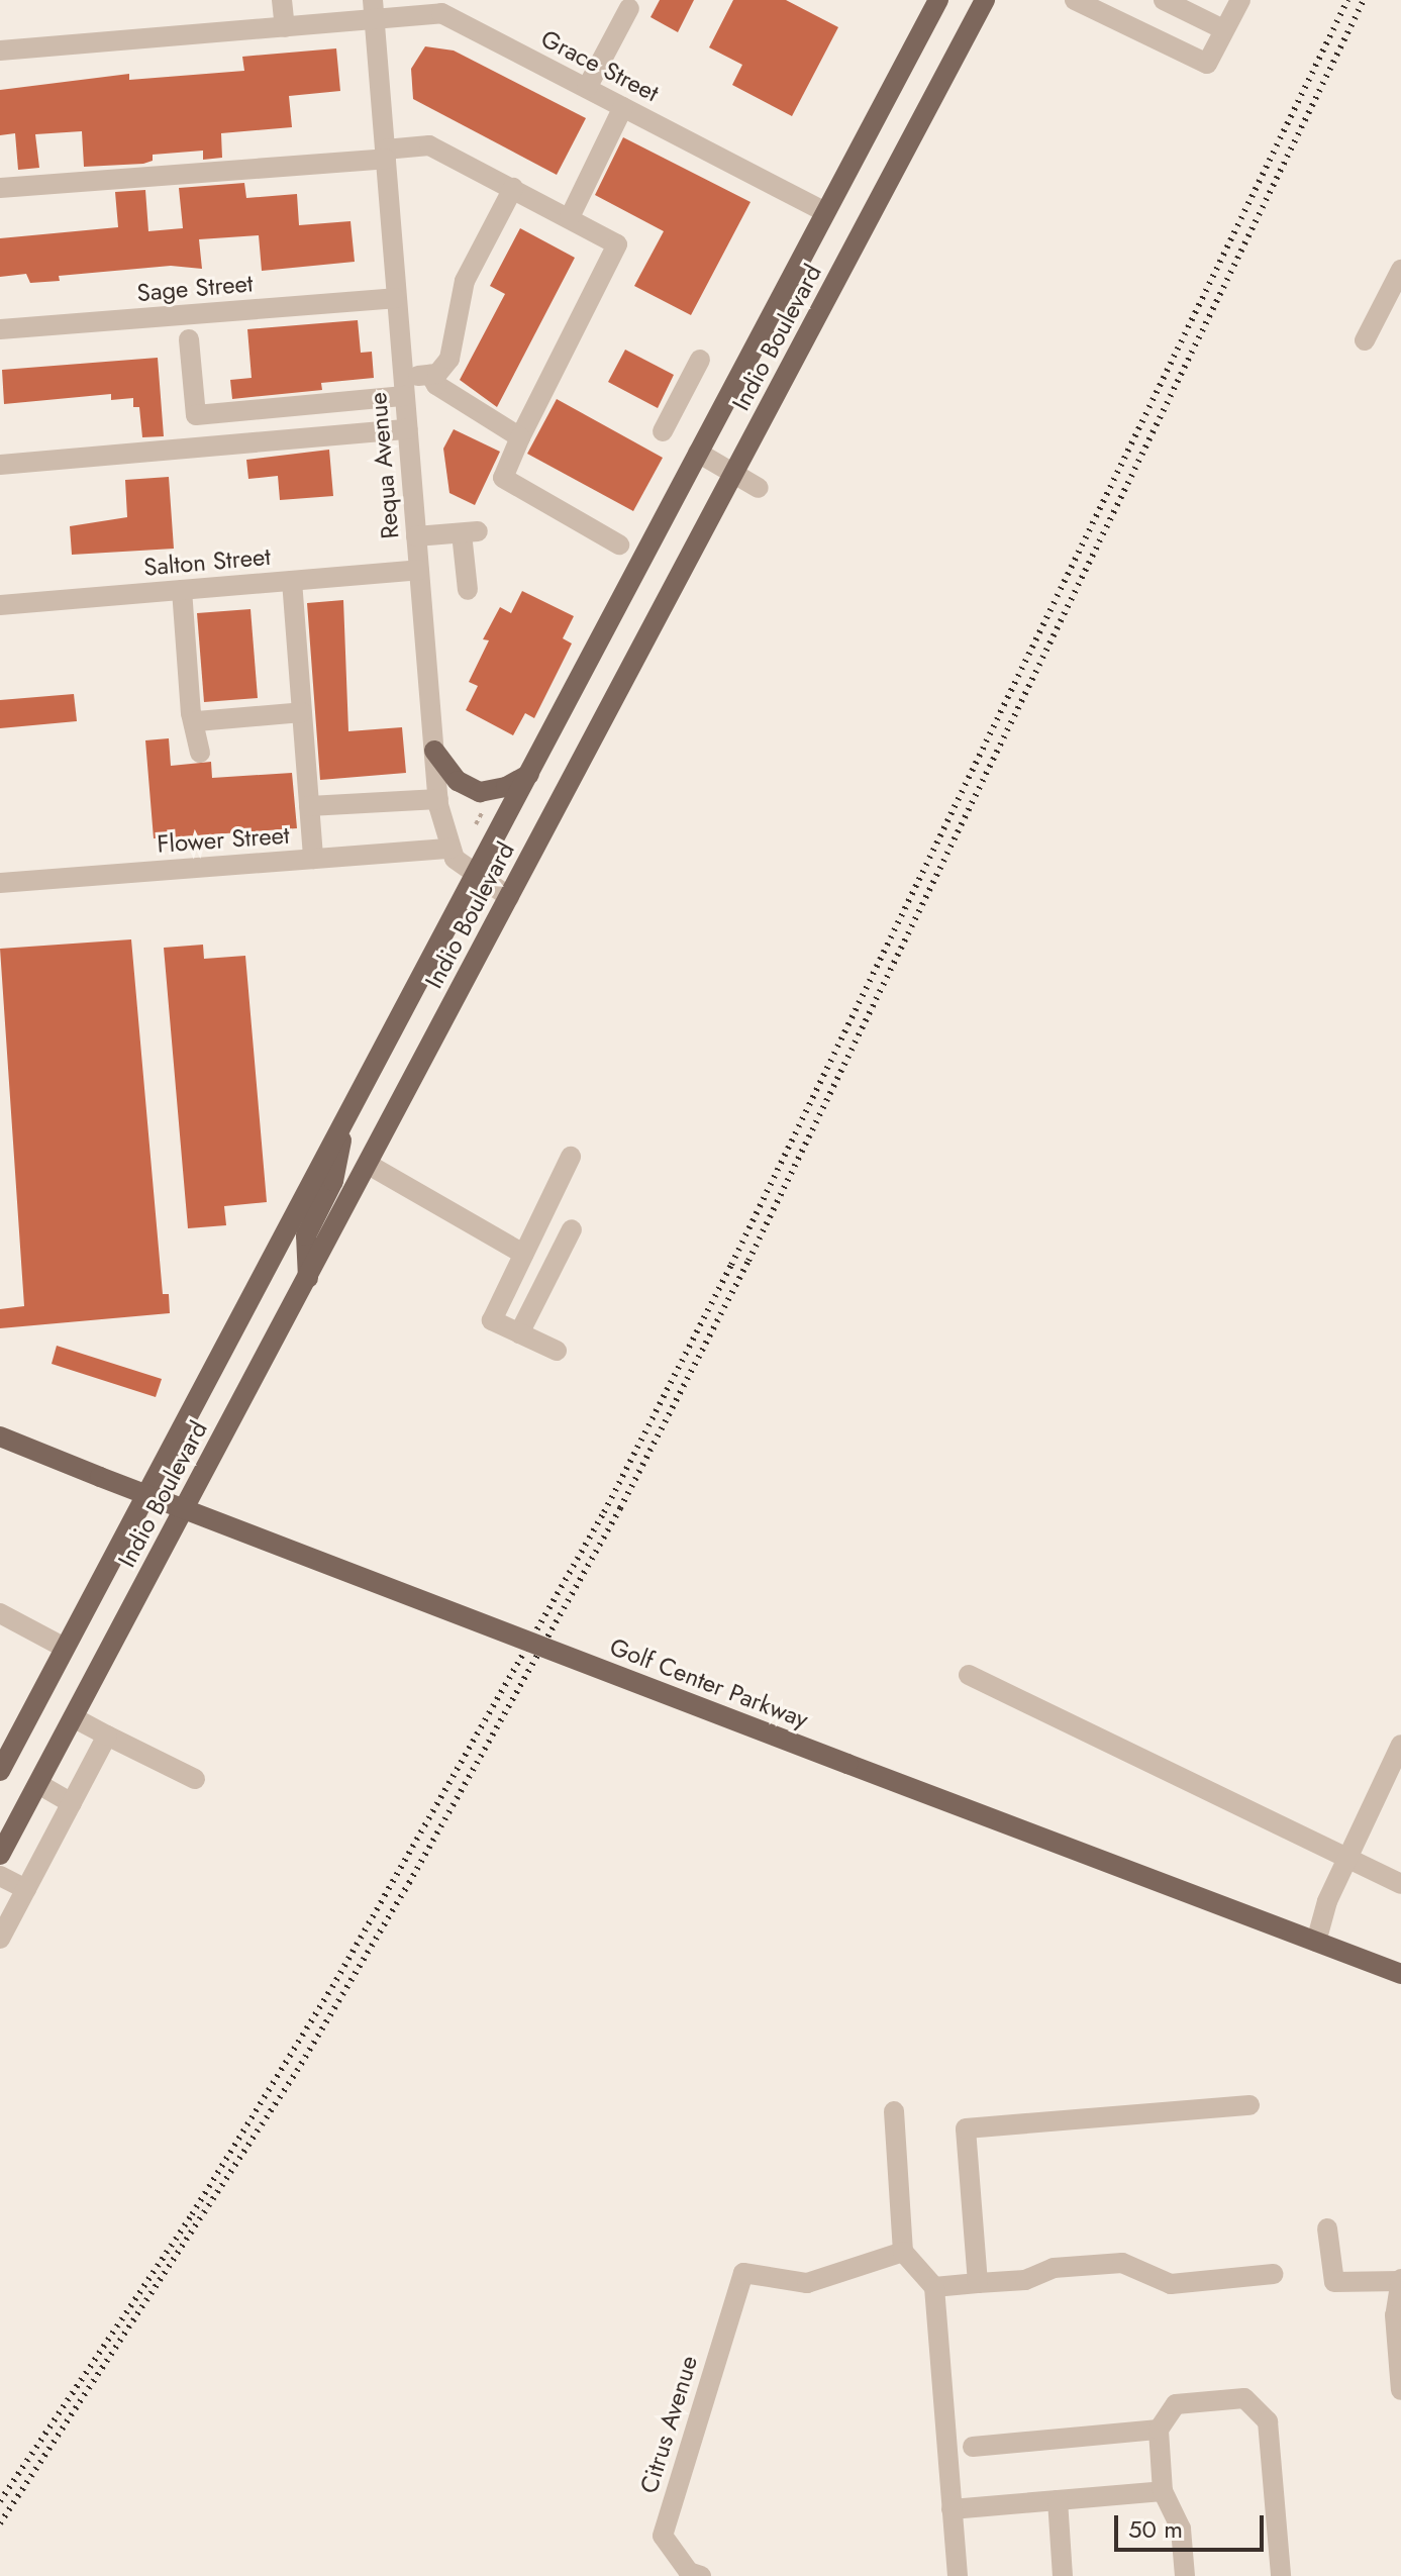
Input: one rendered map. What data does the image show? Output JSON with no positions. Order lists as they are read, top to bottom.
{
  "streets": {
    "main road": ["Indio Boulevard", "Golf Center Parkway"],
    "street": [
      "Grace Street",
      "Sage Street",
      "Requa Avenue",
      "Salton Street",
      "Flower Street",
      "Citrus Avenue"
    ]
  },
  "crossings": [
    ["Grace Street", "Indio Boulevard"],
    ["Grace Street", "Requa Avenue"],
    ["Sage Street", "Requa Avenue"],
    ["Indio Boulevard", "Requa Avenue"],
    ["Requa Avenue", "Salton Street"],
    ["Requa Avenue", "Flower Street"]
  ],
  "scale_bar": "50 m"
}
